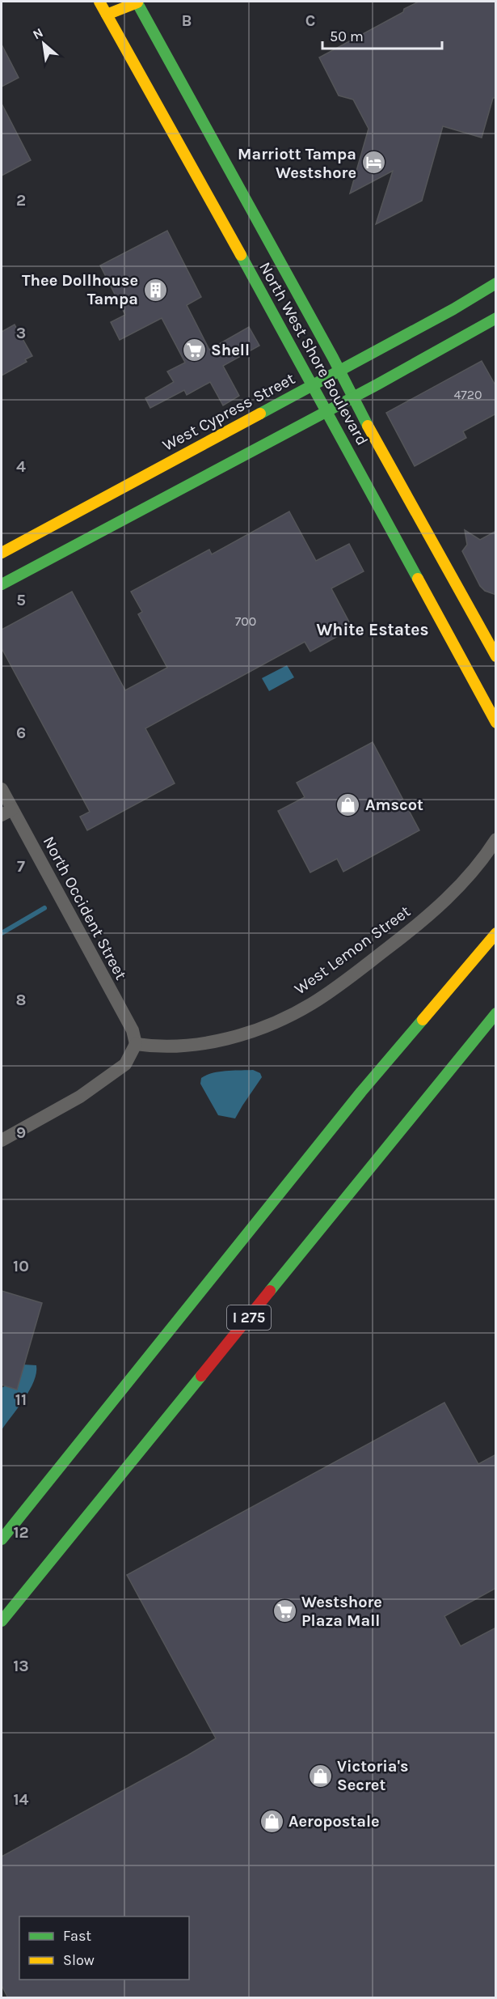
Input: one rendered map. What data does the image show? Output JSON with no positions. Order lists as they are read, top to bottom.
{
  "streets": {
    "main road": ["North West Shore Boulevard", "West Cypress Street", "I 275"],
    "street": ["North Occident Street", "West Lemon Street"]
  },
  "crossings": [
    ["North West Shore Boulevard", "West Cypress Street"],
    ["North Occident Street", "West Lemon Street"]
  ],
  "districts": ["White Estates"],
  "places": {
    "hotel": ["Marriott Tampa Westshore"],
    "building": ["Thee Dollhouse Tampa"],
    "supermarket": ["Shell", "Westshore Plaza Mall"],
    "shop": ["Amscot", "Victoria's Secret", "Aeropostale"]
  },
  "house_numbers": ["4720", "700"],
  "legend": ["Fast", "Slow"],
  "scale_bar": "50 m",
  "north": "top left",
  "grid": {
    "columns": ["B", "C"],
    "rows": [
      "2",
      "3",
      "4",
      "5",
      "6",
      "7",
      "8",
      "9",
      "10",
      "11",
      "12",
      "13",
      "14"
    ]
  }
}
